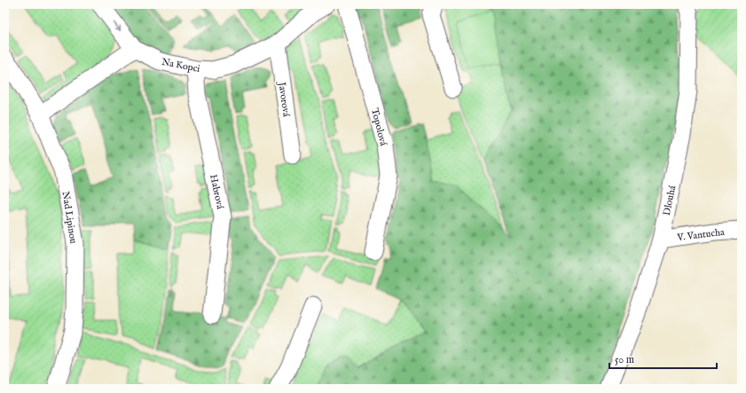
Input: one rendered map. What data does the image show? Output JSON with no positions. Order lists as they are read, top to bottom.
{
  "streets": {
    "street": [
      "Na Kopci",
      "Javorová",
      "Topolová",
      "Habrová",
      "Dlouhá",
      "Nad Lipinou",
      "V. Vantucha"
    ]
  },
  "crossings": [
    ["Na Kopci", "Javorová"],
    ["Na Kopci", "Habrová"],
    ["Dlouhá", "V. Vantucha"]
  ],
  "scale_bar": "50 m"
}
